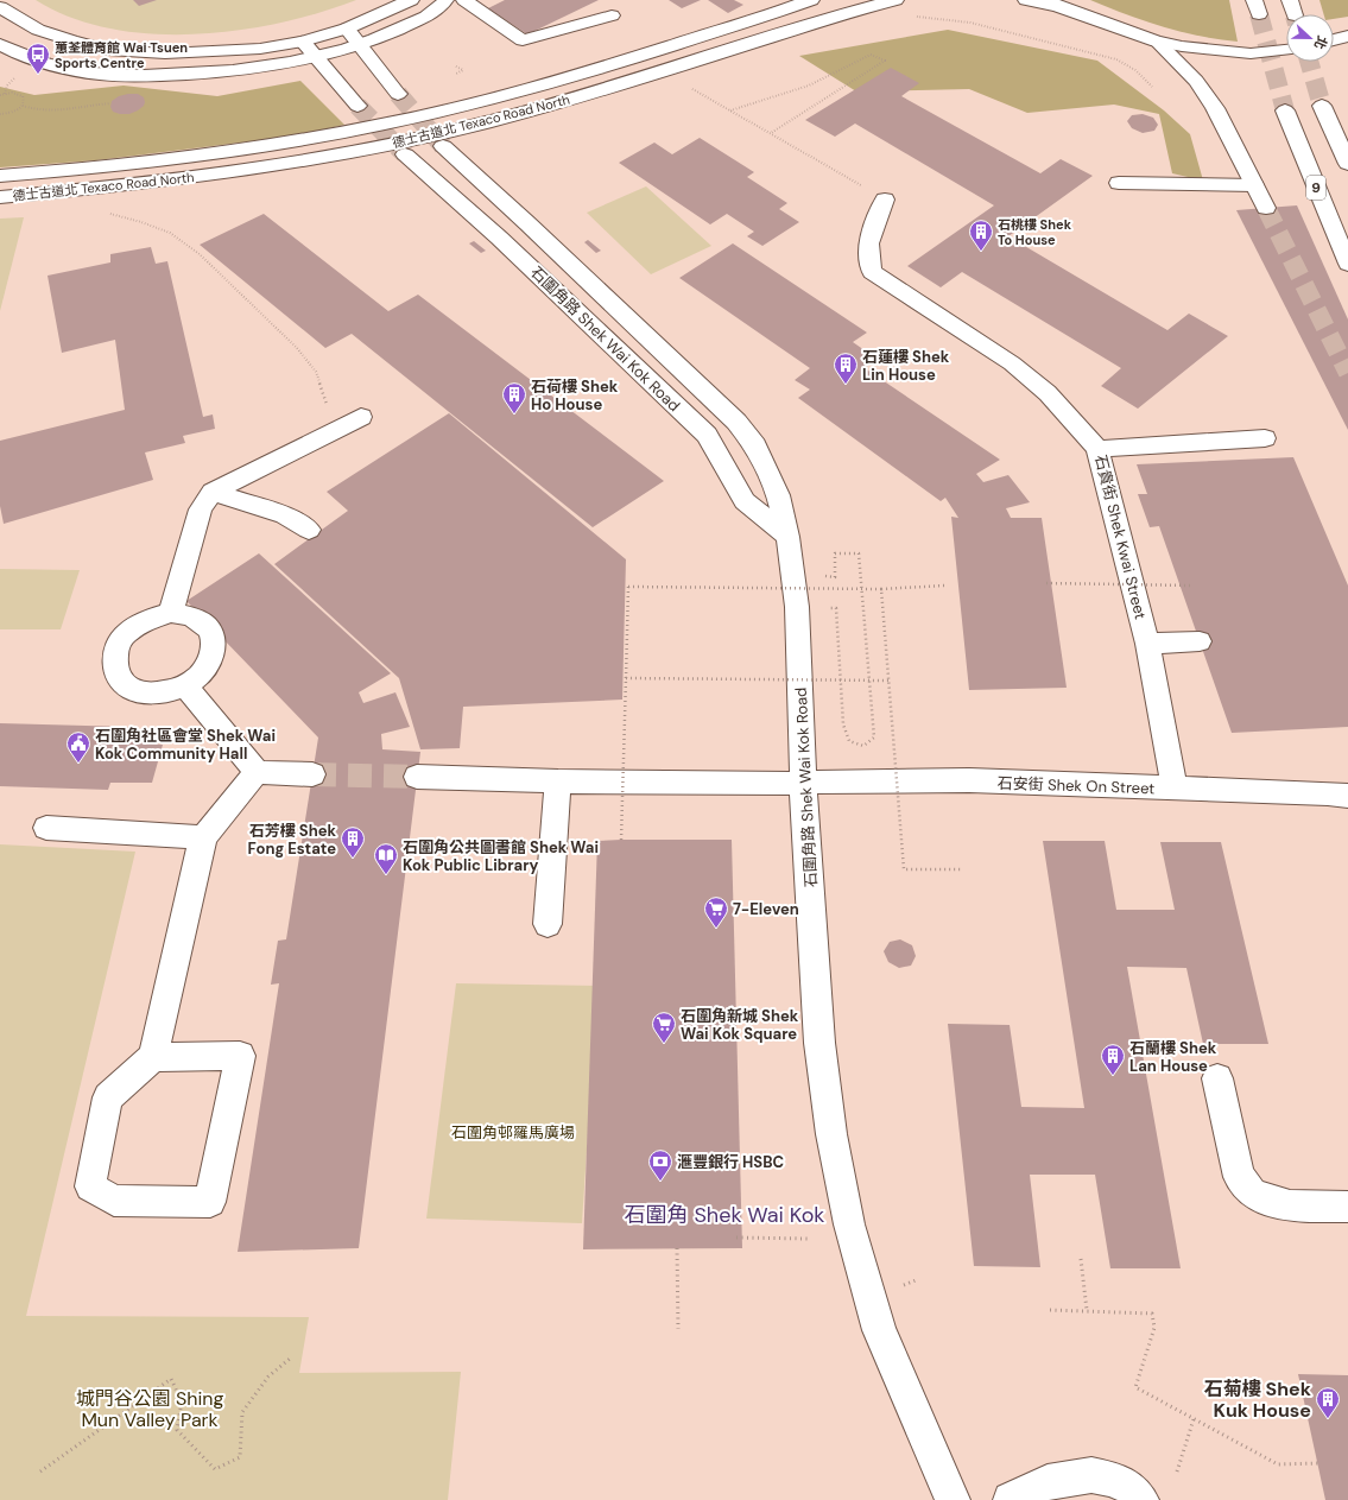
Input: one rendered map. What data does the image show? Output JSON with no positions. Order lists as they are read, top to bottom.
{
  "streets": {
    "main road": [
      "德士古道北 Texaco Road North",
      "9",
      "石圍角路 Shek Wai Kok Road",
      "石貴街 Shek Kwai Street",
      "石安街 Shek On Street"
    ]
  },
  "crossings": [
    ["石圍角路 Shek Wai Kok Road", "石安街 Shek On Street"],
    ["石貴街 Shek Kwai Street", "石安街 Shek On Street"]
  ],
  "districts": ["石圍角 Shek Wai Kok"],
  "parks": ["石圍角邨羅馬廣場", "城門谷公園 Shing Mun Valley Park"],
  "places": {
    "bus stop": ["蕙荃體育館 Wai Tsuen Sports Centre"],
    "building": [
      "石桃樓 Shek To House",
      "石蓮樓 Shek Lin House",
      "石荷樓 Shek Ho House",
      "石芳樓 Shek Fong Estate",
      "石蘭樓 Shek Lan House",
      "石菊樓 Shek Kuk House"
    ],
    "public building": ["石圍角社區會堂 Shek Wai Kok Community Hall"],
    "library": ["石圍角公共圖書館 Shek Wai Kok Public Library"],
    "supermarket": ["7-Eleven", "石圍角新城 Shek Wai Kok Square"],
    "bank": ["滙豐銀行 HSBC"]
  },
  "north": "right"
}
